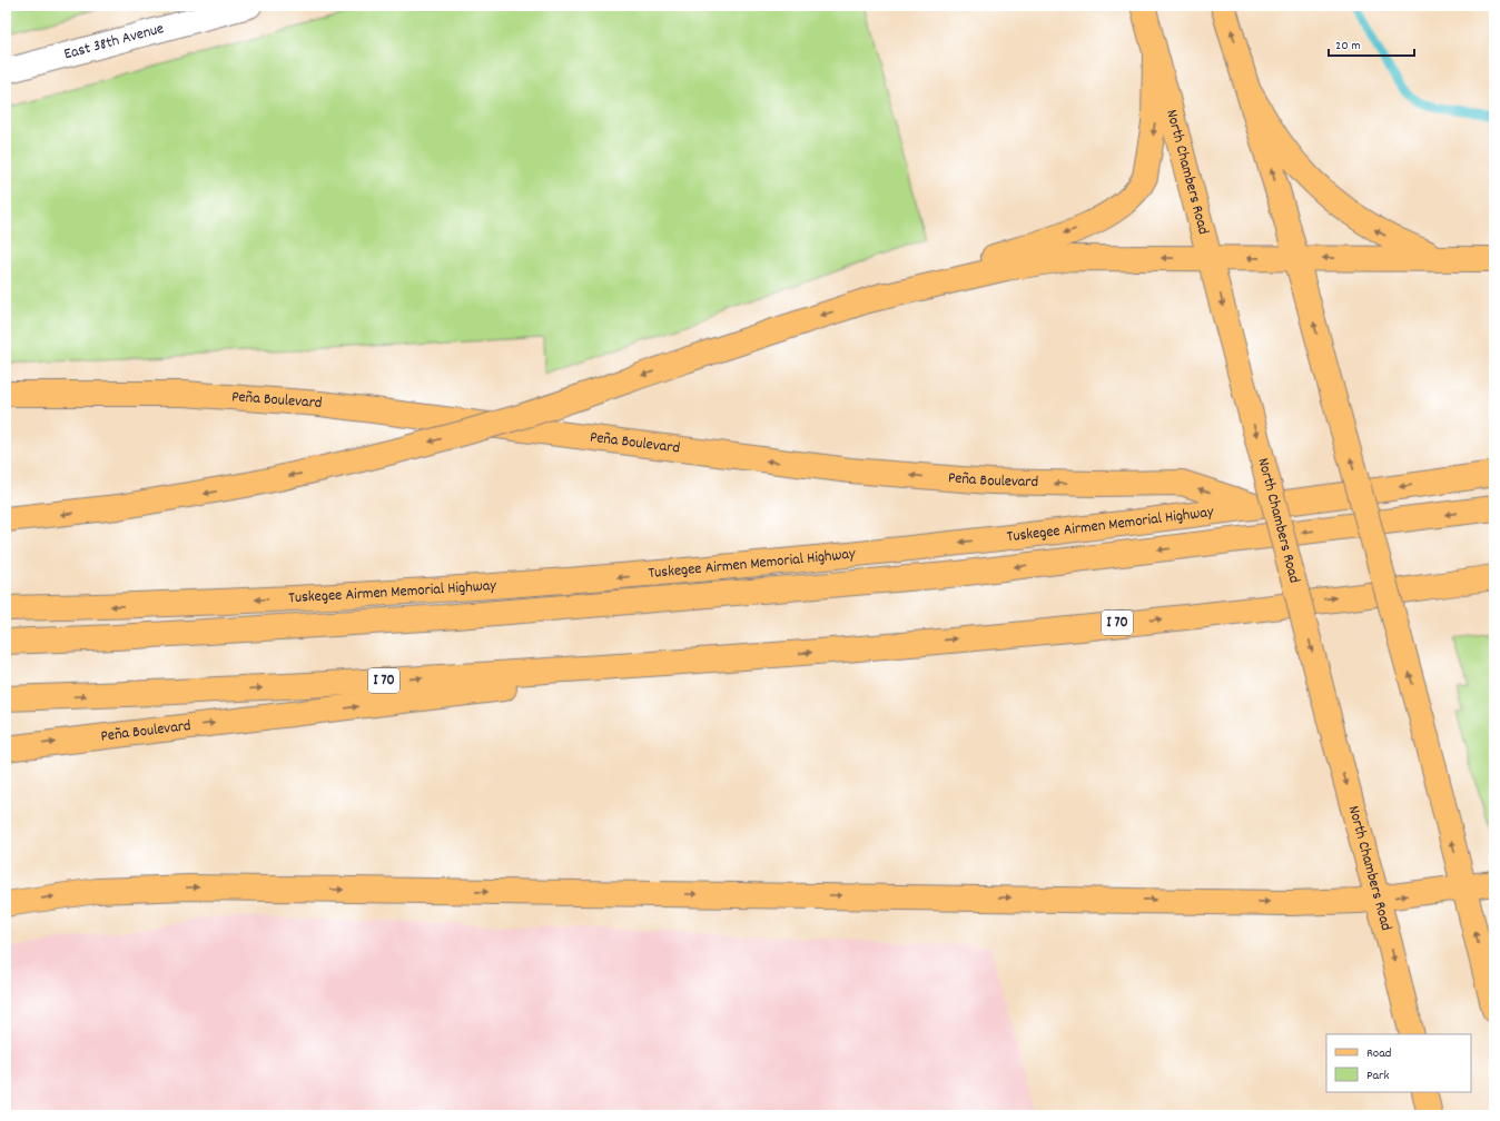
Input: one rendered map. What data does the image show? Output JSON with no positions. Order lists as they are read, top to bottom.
{
  "streets": {
    "main road": [
      "North Chambers Road",
      "Peña Boulevard",
      "Tuskegee Airmen Memorial Highway",
      "I 70"
    ],
    "street": ["East 38th Avenue"]
  },
  "crossings": [
    ["Peña Boulevard", "Tuskegee Airmen Memorial Highway"],
    ["Peña Boulevard", "I 70"]
  ],
  "legend": ["Road", "Park"],
  "scale_bar": "20 m"
}
